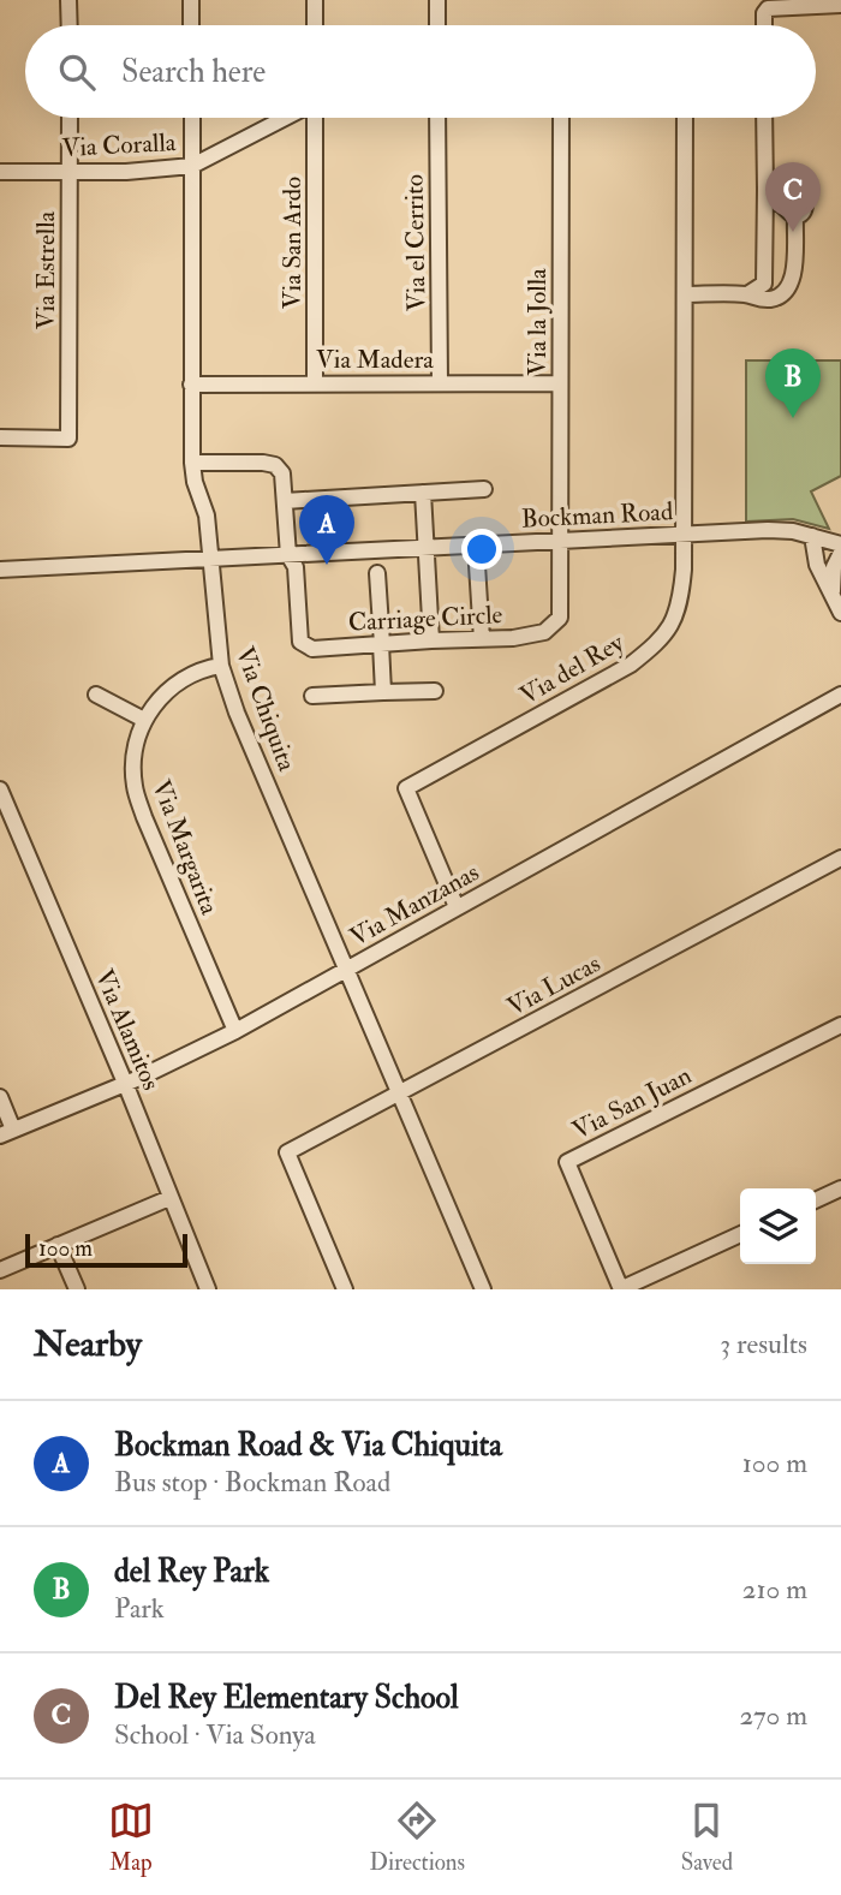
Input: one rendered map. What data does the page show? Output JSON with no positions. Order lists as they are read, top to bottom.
{
  "streets": {
    "street": [
      "Via Coralla",
      "Via San Ardo",
      "Via el Cerrito",
      "Via Estrella",
      "Via la Jolla",
      "Via Madera",
      "Bockman Road",
      "Carriage Circle",
      "Via del Rey",
      "Via Chiquita",
      "Via Margarita",
      "Via Manzanas",
      "Via Lucas",
      "Via Alamitos",
      "Via San Juan"
    ]
  },
  "crossings": [
    ["Via Coralla", "Via Estrella"],
    ["Via Coralla", "Via Chiquita"],
    ["Via San Ardo", "Via Madera"],
    ["Via el Cerrito", "Via Madera"],
    ["Via la Jolla", "Via Madera"],
    ["Via la Jolla", "Bockman Road"],
    ["Via la Jolla", "Carriage Circle"],
    ["Via Madera", "Via Chiquita"],
    ["Bockman Road", "Carriage Circle"],
    ["Bockman Road", "Via del Rey"],
    ["Bockman Road", "Via Chiquita"],
    ["Via del Rey", "Via Manzanas"],
    ["Via Chiquita", "Via Margarita"],
    ["Via Chiquita", "Via Manzanas"],
    ["Via Chiquita", "Via Lucas"],
    ["Via Margarita", "Via Manzanas"],
    ["Via Manzanas", "Via Alamitos"]
  ],
  "scale_bar": "100 m",
  "page": {
    "search": "Search here",
    "pins": ["C", "B", "A"],
    "scale": "100 m",
    "heading": ["Nearby", "3 results"],
    "list": [
      {
        "mark": "A",
        "name": "Bockman Road & Via Chiquita",
        "note": "Bus stop · Bockman Road",
        "value": "100 m"
      },
      {
        "mark": "B",
        "name": "del Rey Park",
        "note": "Park",
        "value": "210 m"
      },
      {
        "mark": "C",
        "name": "Del Rey Elementary School",
        "note": "School · Via Sonya",
        "value": "270 m"
      }
    ],
    "nav": ["Map", "Directions", "Saved"]
  }
}
